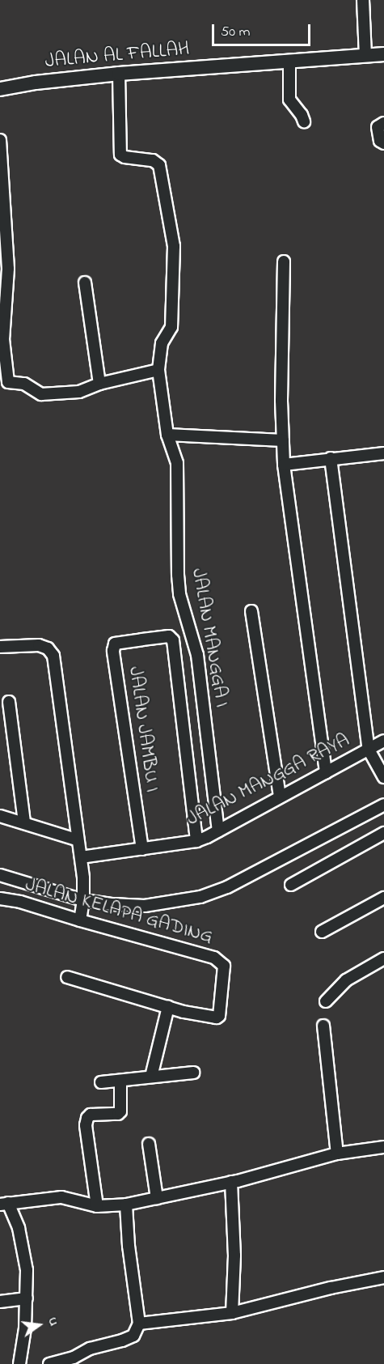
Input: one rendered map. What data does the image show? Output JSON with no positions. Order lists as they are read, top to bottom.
{
  "streets": {
    "street": [
      "JALAN AL FALLAH",
      "JALAN MANGGA I",
      "JALAN JAMBU I",
      "JALAN MANGGA RAYA",
      "JALAN KELAPA GADING"
    ]
  },
  "crossings": [
    ["JALAN AL FALLAH", "JALAN MANGGA I"],
    ["JALAN MANGGA I", "JALAN MANGGA RAYA"],
    ["JALAN JAMBU I", "JALAN MANGGA RAYA"]
  ],
  "scale_bar": "50 m",
  "north": "right"
}
